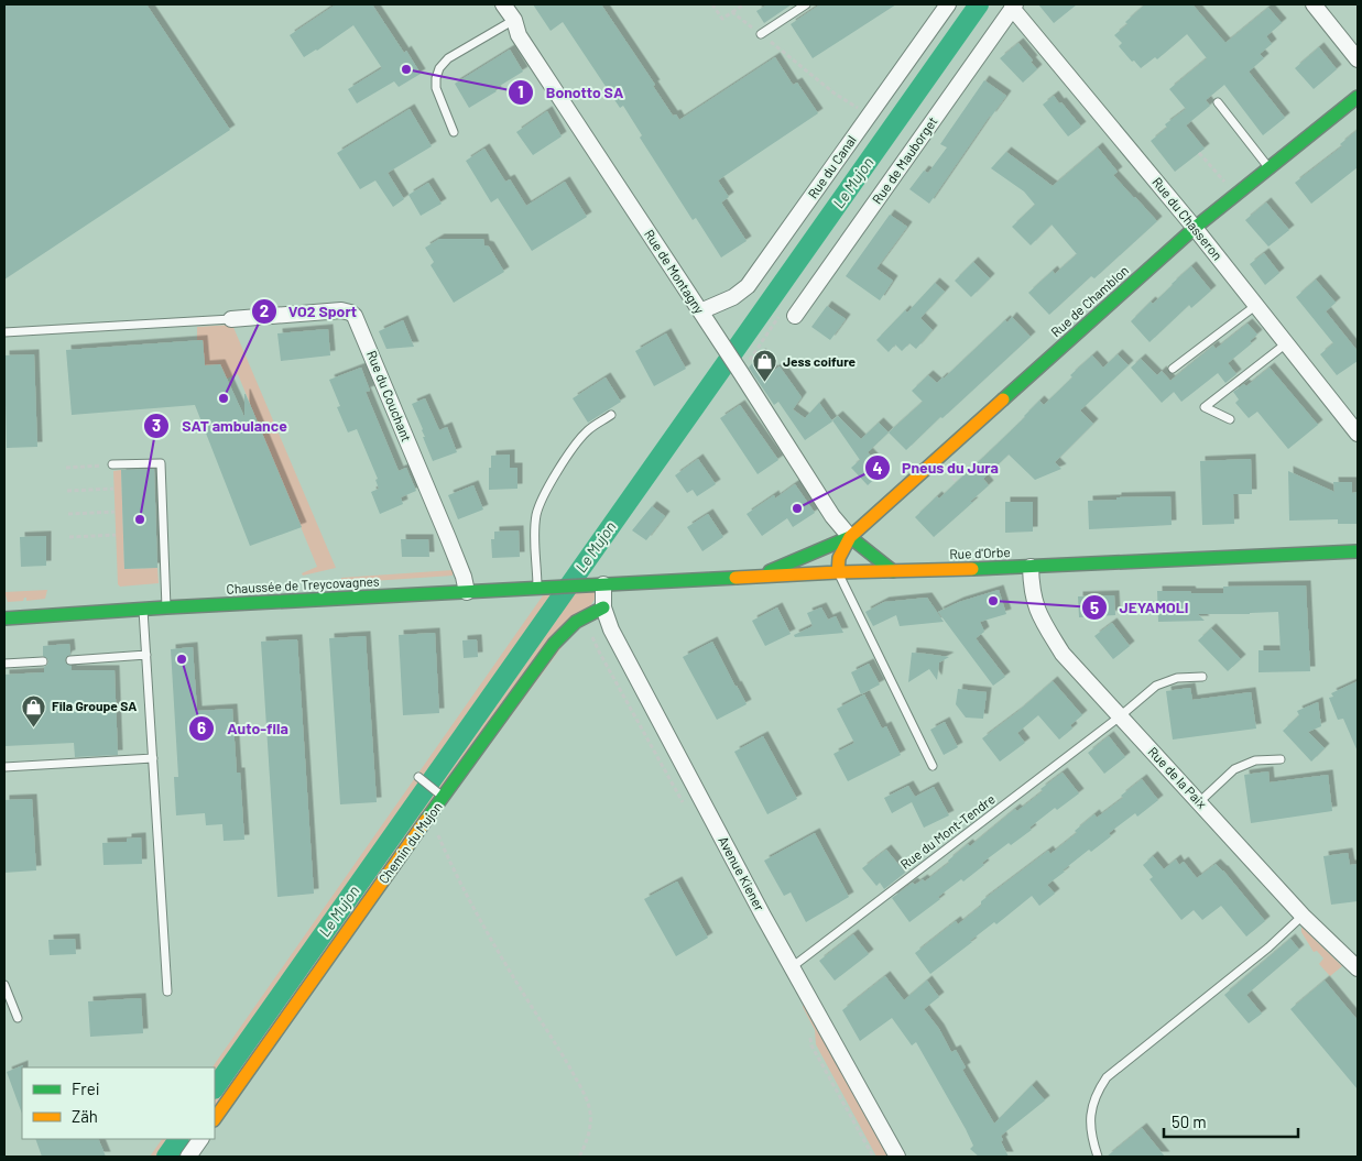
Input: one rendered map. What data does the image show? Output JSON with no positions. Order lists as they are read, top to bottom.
{
  "streets": {
    "street": [
      "Rue de Mauborget",
      "Rue du Canal",
      "Rue du Chasseron",
      "Rue de Montagny",
      "Rue de Chamblon",
      "Rue du Couchant",
      "Rue d'Orbe",
      "Chaussée de Treycovagnes",
      "Rue de la Paix",
      "Chemin du Mujon",
      "Avenue Kiener"
    ],
    "lane": ["Rue du Mont-Tendre"]
  },
  "crossings": [
    ["Rue de Mauborget", "Rue du Chasseron"],
    ["Rue du Canal", "Rue de Montagny"],
    ["Rue du Chasseron", "Rue de Chamblon"],
    ["Rue de Montagny", "Rue de Chamblon"],
    ["Rue de Chamblon", "Rue d'Orbe"],
    ["Rue du Couchant", "Chaussée de Treycovagnes"],
    ["Rue d'Orbe", "Chaussée de Treycovagnes"],
    ["Rue d'Orbe", "Rue de la Paix"],
    ["Rue d'Orbe", "Avenue Kiener"],
    ["Chaussée de Treycovagnes", "Avenue Kiener"],
    ["Rue de la Paix", "Rue du Mont-Tendre"],
    ["Rue du Mont-Tendre", "Avenue Kiener"],
    ["Chemin du Mujon", "Avenue Kiener"]
  ],
  "water": ["Le Mujon"],
  "places": {
    "other": [
      "Bonotto SA",
      "VO2 Sport",
      "Pneus du Jura",
      "SAT ambulance",
      "JEYAMOLI",
      "Auto-fila"
    ],
    "shop": ["Jess coifure", "Fila Groupe SA"]
  },
  "legend": ["Frei", "Zäh"],
  "scale_bar": "50 m"
}
